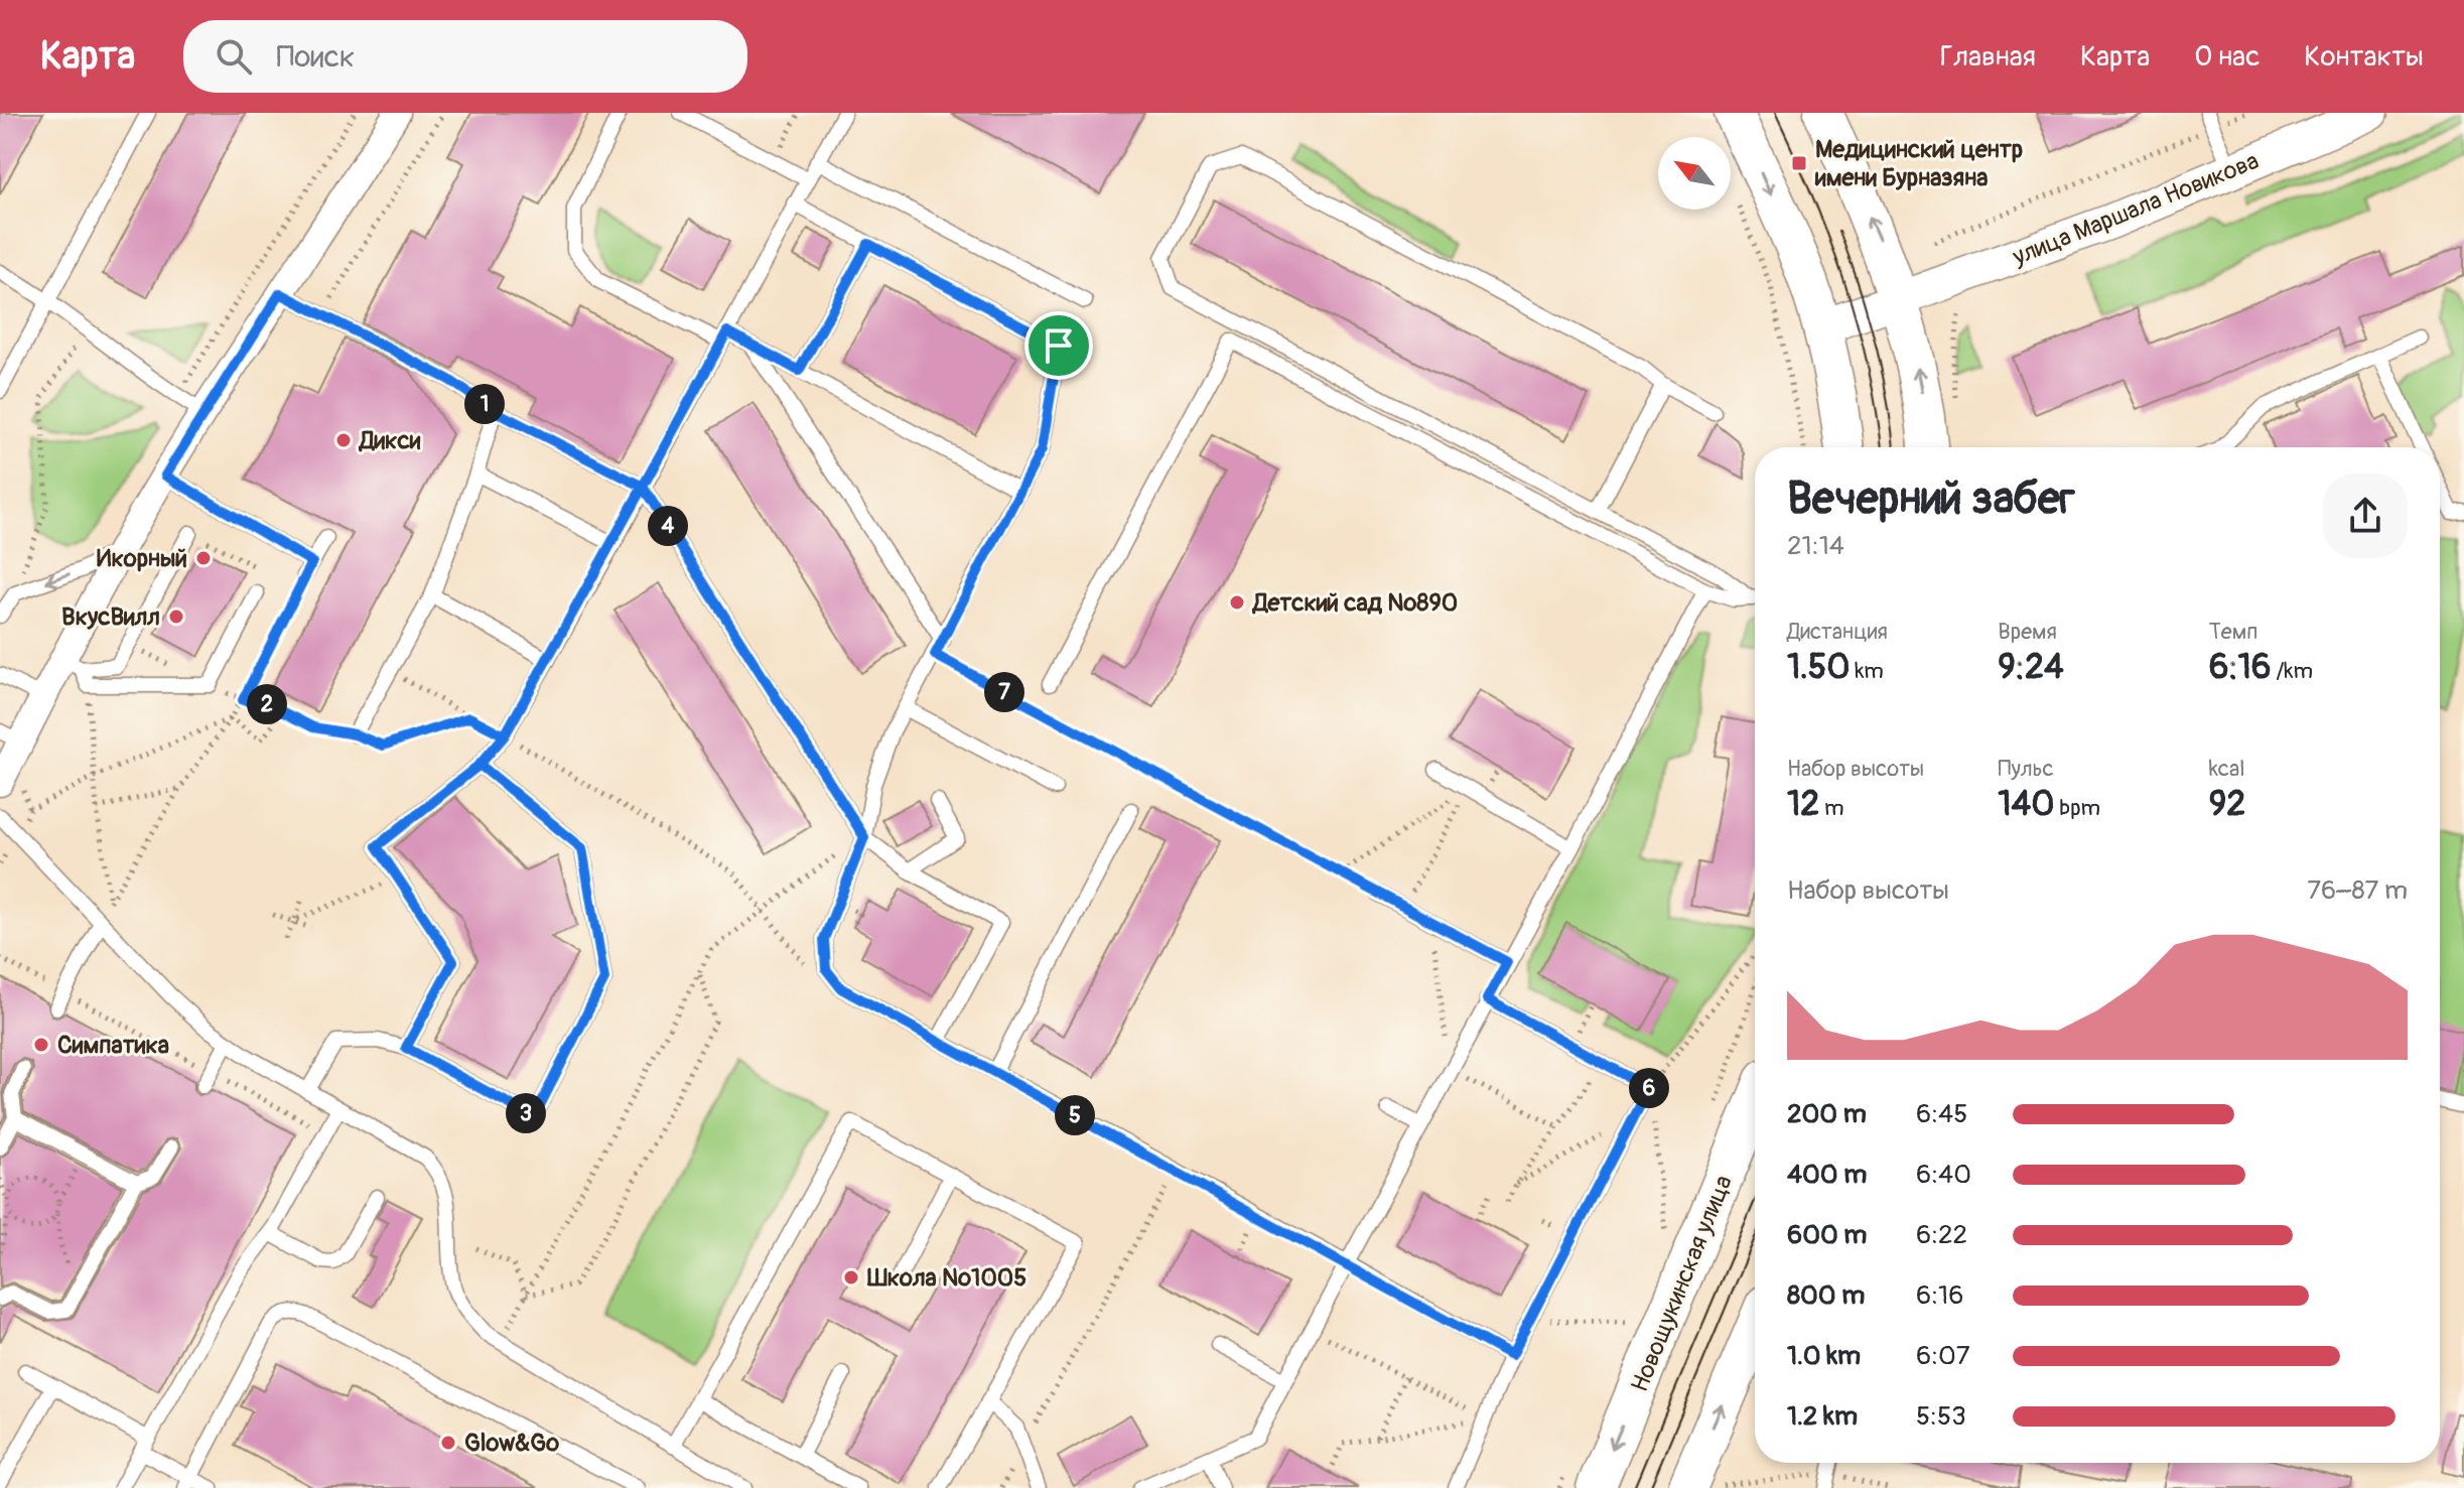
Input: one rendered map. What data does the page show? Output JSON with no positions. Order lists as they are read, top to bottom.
{
  "streets": {
    "main road": ["Новощукинская улица"],
    "street": ["улица Маршала Новикова"]
  },
  "places": {
    "transit": ["Медицинский центр имени Бурназяна"],
    "other": [
      "Дикси",
      "Икорный",
      "Детский сад №890",
      "ВкусВилл",
      "Симпатика",
      "Школа №1005",
      "Glow&Go"
    ]
  },
  "north": "top left",
  "page": {
    "header": "Карта",
    "search": "Поиск",
    "nav": [
      "Главная",
      "Карта",
      "О нас",
      "Контакты"
    ],
    "pins": [
      "1",
      "4",
      "7",
      "2",
      "6",
      "3",
      "5"
    ],
    "heading": ["Вечерний забег", "21:14"],
    "stats": [
      ["Дистанция", "1.50 km"],
      ["Время", "9:24"],
      ["Темп", "6:16 /km"],
      ["Набор высоты", "12 m"],
      ["Пульс", "140 bpm"],
      ["kcal", "92"]
    ],
    "chart": ["Набор высоты", "76–87 m"],
    "list": [
      {
        "name": "200 m",
        "note": "6:45"
      },
      {
        "name": "400 m",
        "note": "6:40"
      },
      {
        "name": "600 m",
        "note": "6:22"
      },
      {
        "name": "800 m",
        "note": "6:16"
      },
      {
        "name": "1.0 km",
        "note": "6:07"
      },
      {
        "name": "1.2 km",
        "note": "5:53"
      }
    ]
  }
}
